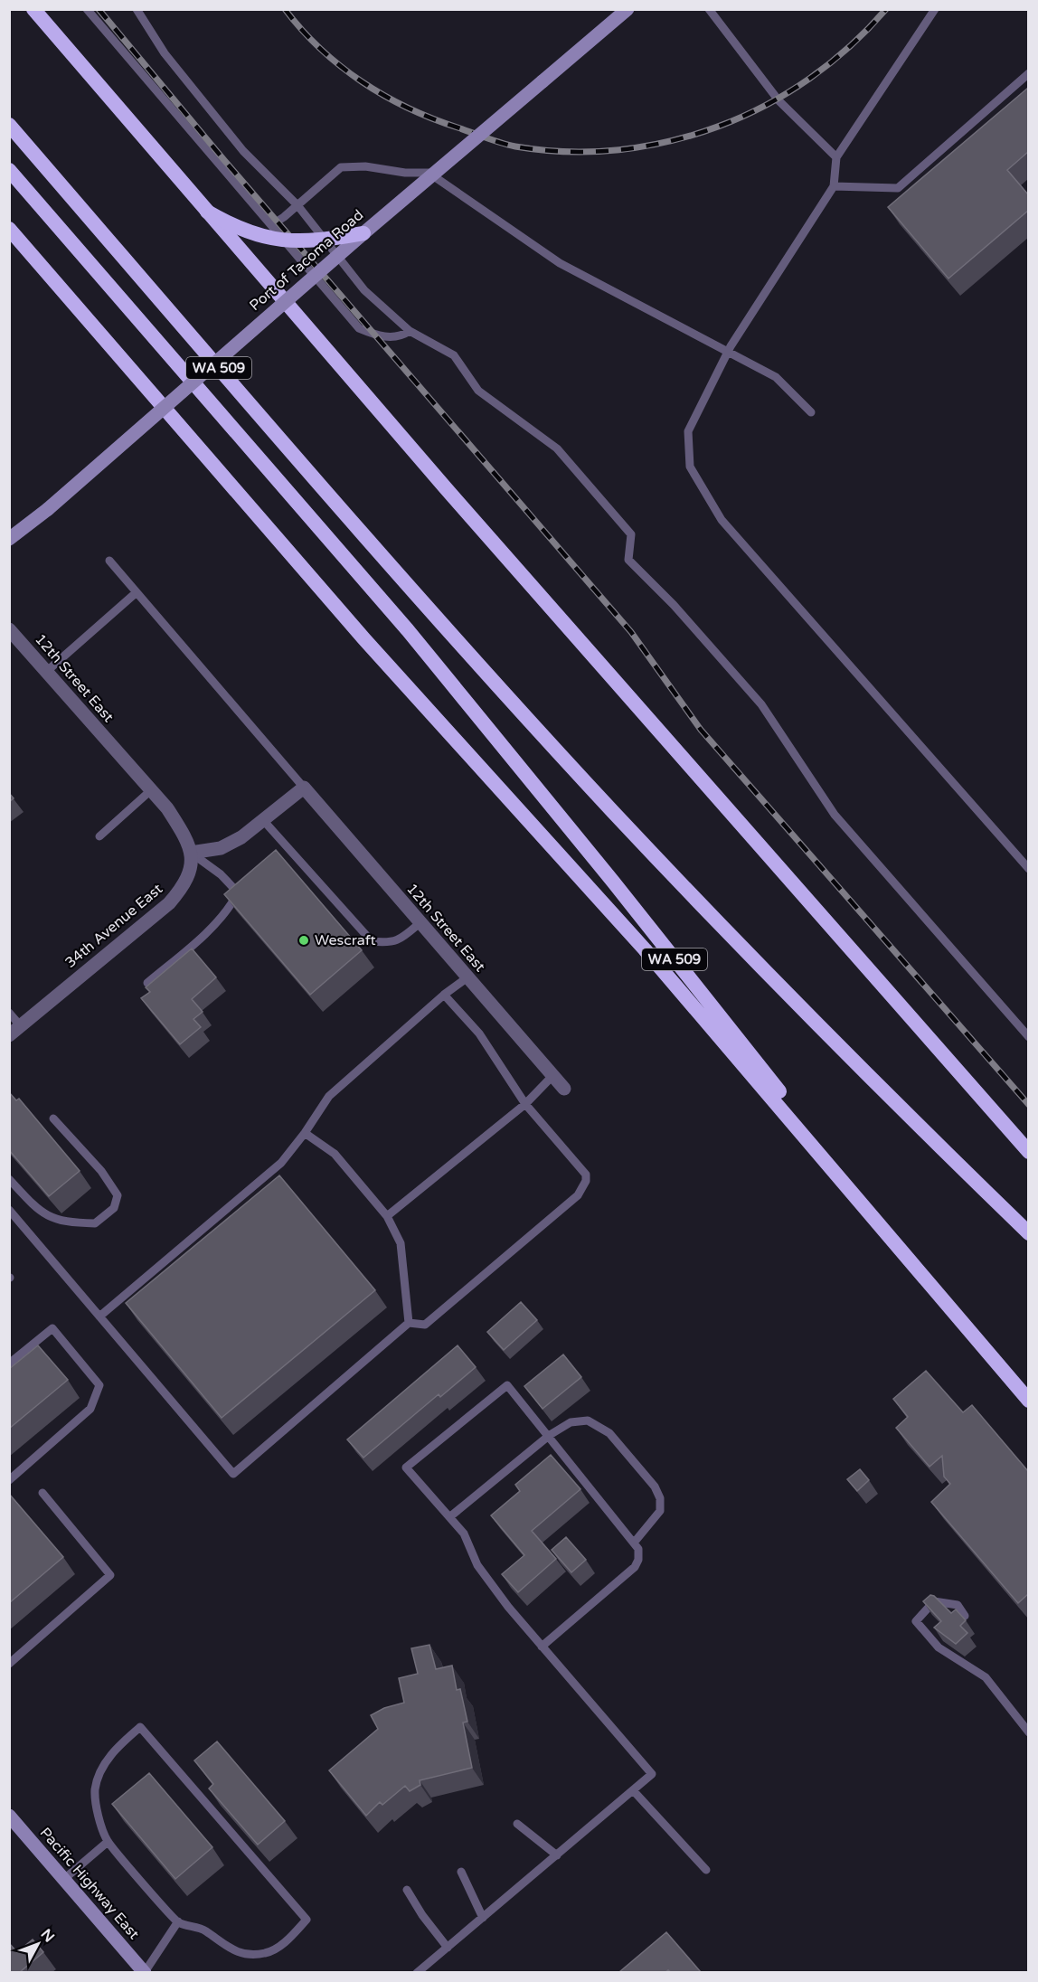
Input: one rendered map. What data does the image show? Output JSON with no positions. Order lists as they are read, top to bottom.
{
  "streets": {
    "highway": ["WA 509"],
    "main road": ["Port of Tacoma Road", "Pacific Highway East"],
    "street": ["12th Street East", "34th Avenue East"]
  },
  "crossings": [
    ["12th Street East", "34th Avenue East"]
  ],
  "places": ["Wescraft"],
  "north": "top right"
}
